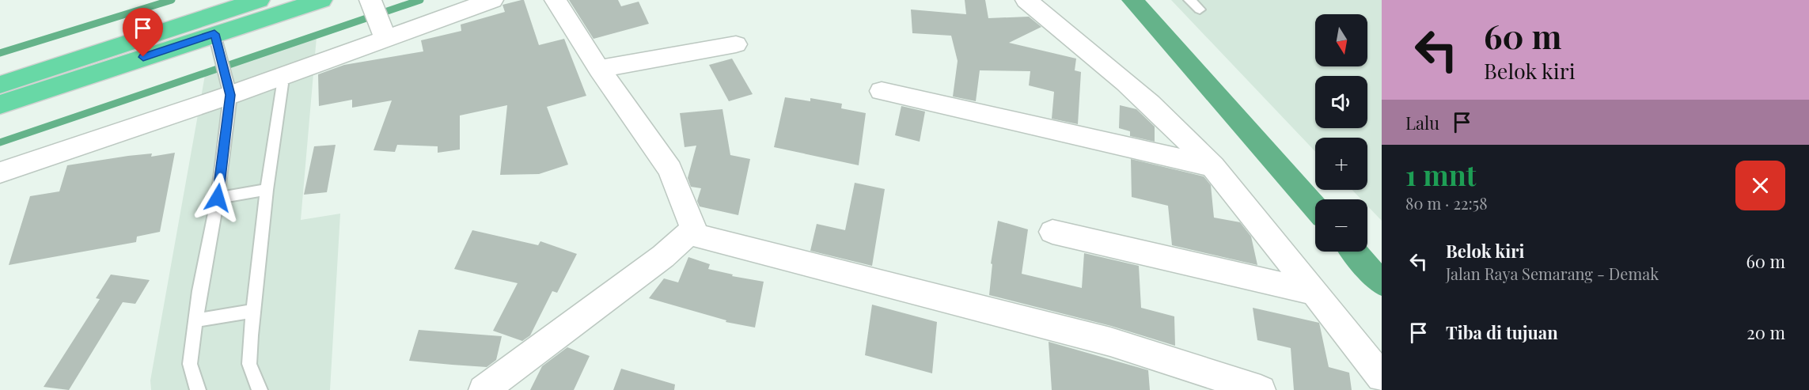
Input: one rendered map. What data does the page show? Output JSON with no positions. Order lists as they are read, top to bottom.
{
  "north": "bottom",
  "page": {
    "turn": ["60 m", "Belok kiri"],
    "map_buttons": ["+", "−"],
    "then": "Lalu",
    "heading": ["1 mnt", "80 m · 22:58"],
    "list": [
      {
        "name": "Belok kiri",
        "note": "Jalan Raya Semarang - Demak",
        "value": "60 m"
      },
      {
        "name": "Tiba di tujuan",
        "value": "20 m"
      }
    ]
  }
}
